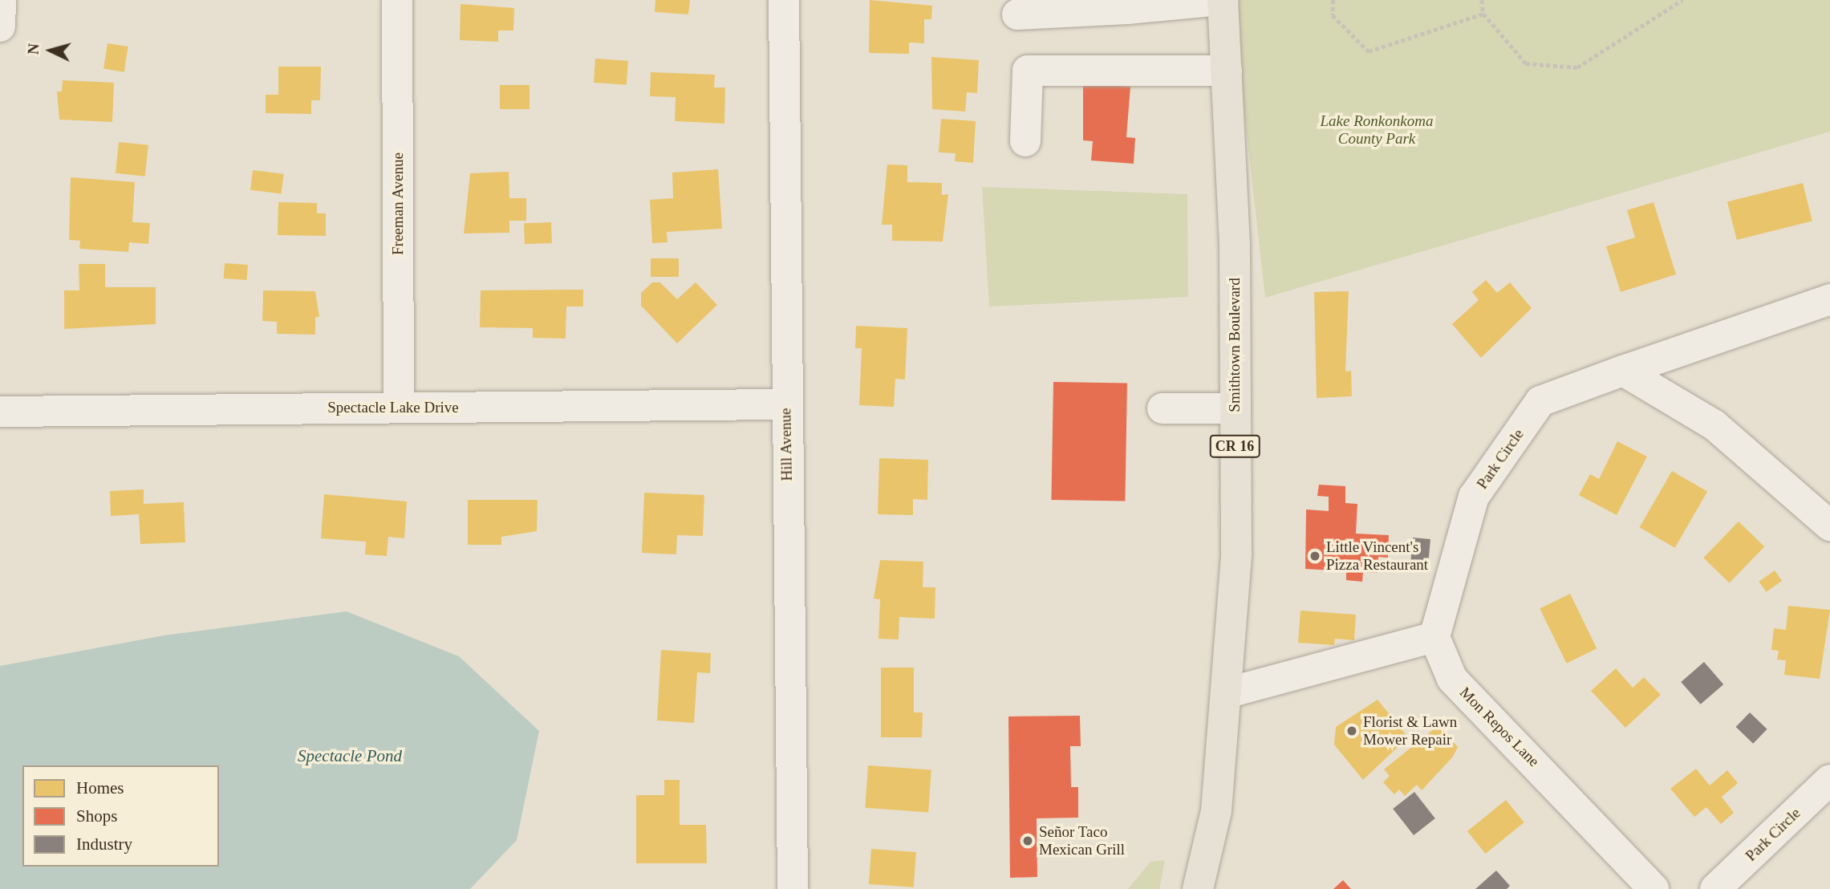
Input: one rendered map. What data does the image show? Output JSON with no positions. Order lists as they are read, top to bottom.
{
  "streets": {
    "main road": ["Smithtown Boulevard", "CR 16"],
    "street": [
      "Freeman Avenue",
      "Spectacle Lake Drive",
      "Hill Avenue",
      "Park Circle",
      "Mon Repos Lane"
    ]
  },
  "crossings": [
    ["Freeman Avenue", "Spectacle Lake Drive"],
    ["Spectacle Lake Drive", "Hill Avenue"],
    ["Park Circle", "Mon Repos Lane"]
  ],
  "water": ["Spectacle Pond"],
  "parks": ["Lake Ronkonkoma County Park"],
  "places": ["Little Vincent's Pizza Restaurant", "Florist & Lawn Mower Repair", "Señor Taco Mexican Grill"],
  "legend": ["Homes", "Shops", "Industry"],
  "north": "left"
}
